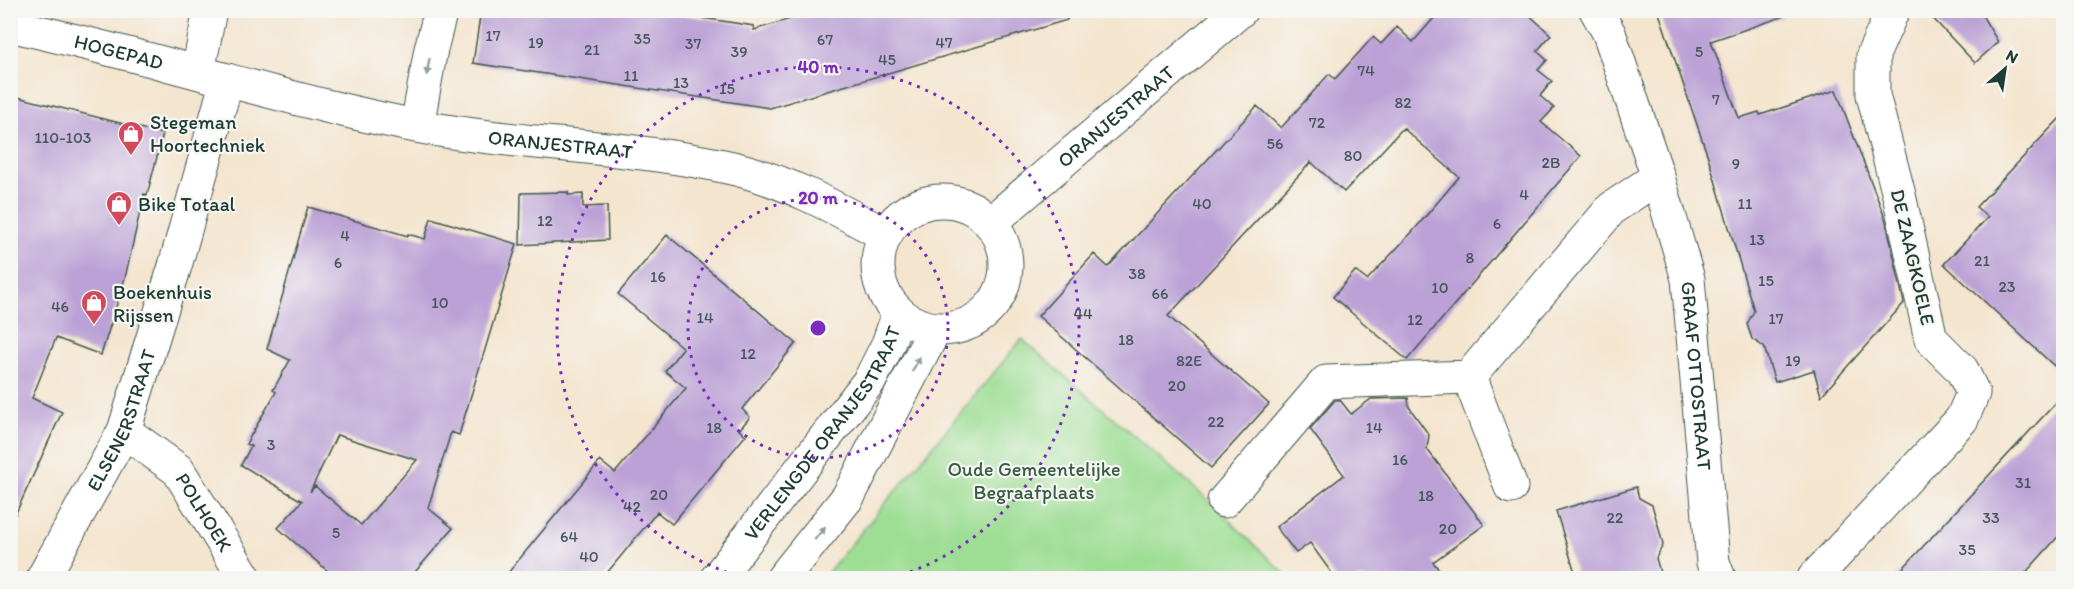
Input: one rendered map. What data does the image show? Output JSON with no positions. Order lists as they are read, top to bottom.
{
  "streets": {
    "street": [
      "HOGEPAD",
      "ORANJESTRAAT",
      "DE ZAAGKOELE",
      "GRAAF OTTOSTRAAT",
      "ELSENERSTRAAT",
      "VERLENGDE ORANJESTRAAT",
      "POLHOEK"
    ]
  },
  "crossings": [
    ["HOGEPAD", "ORANJESTRAAT"],
    ["HOGEPAD", "ELSENERSTRAAT"],
    ["ORANJESTRAAT", "ELSENERSTRAAT"],
    ["ORANJESTRAAT", "VERLENGDE ORANJESTRAAT"],
    ["ELSENERSTRAAT", "POLHOEK"]
  ],
  "parks": ["Oude Gemeentelijke Begraafplaats"],
  "places": {
    "shop": ["Stegeman Hoortechniek", "Bike Totaal", "Boekenhuis Rijssen"]
  },
  "house_numbers": [
    "17",
    "35",
    "67",
    "19",
    "47",
    "37",
    "21",
    "39",
    "5",
    "45",
    "74",
    "11",
    "13",
    "15",
    "7",
    "82",
    "72",
    "110-103",
    "56",
    "80",
    "2B",
    "9",
    "4",
    "40",
    "11",
    "12",
    "6",
    "4",
    "13",
    "8",
    "21",
    "6",
    "38",
    "16",
    "15",
    "23",
    "10",
    "66",
    "10",
    "46",
    "44",
    "14",
    "17",
    "12",
    "18",
    "12",
    "82E",
    "19",
    "20",
    "22",
    "18",
    "14",
    "3",
    "16",
    "31",
    "20",
    "18",
    "42",
    "22",
    "33",
    "20",
    "5",
    "64",
    "35",
    "40"
  ],
  "north": "top right",
  "rings": ["40 m", "20 m"]
}
